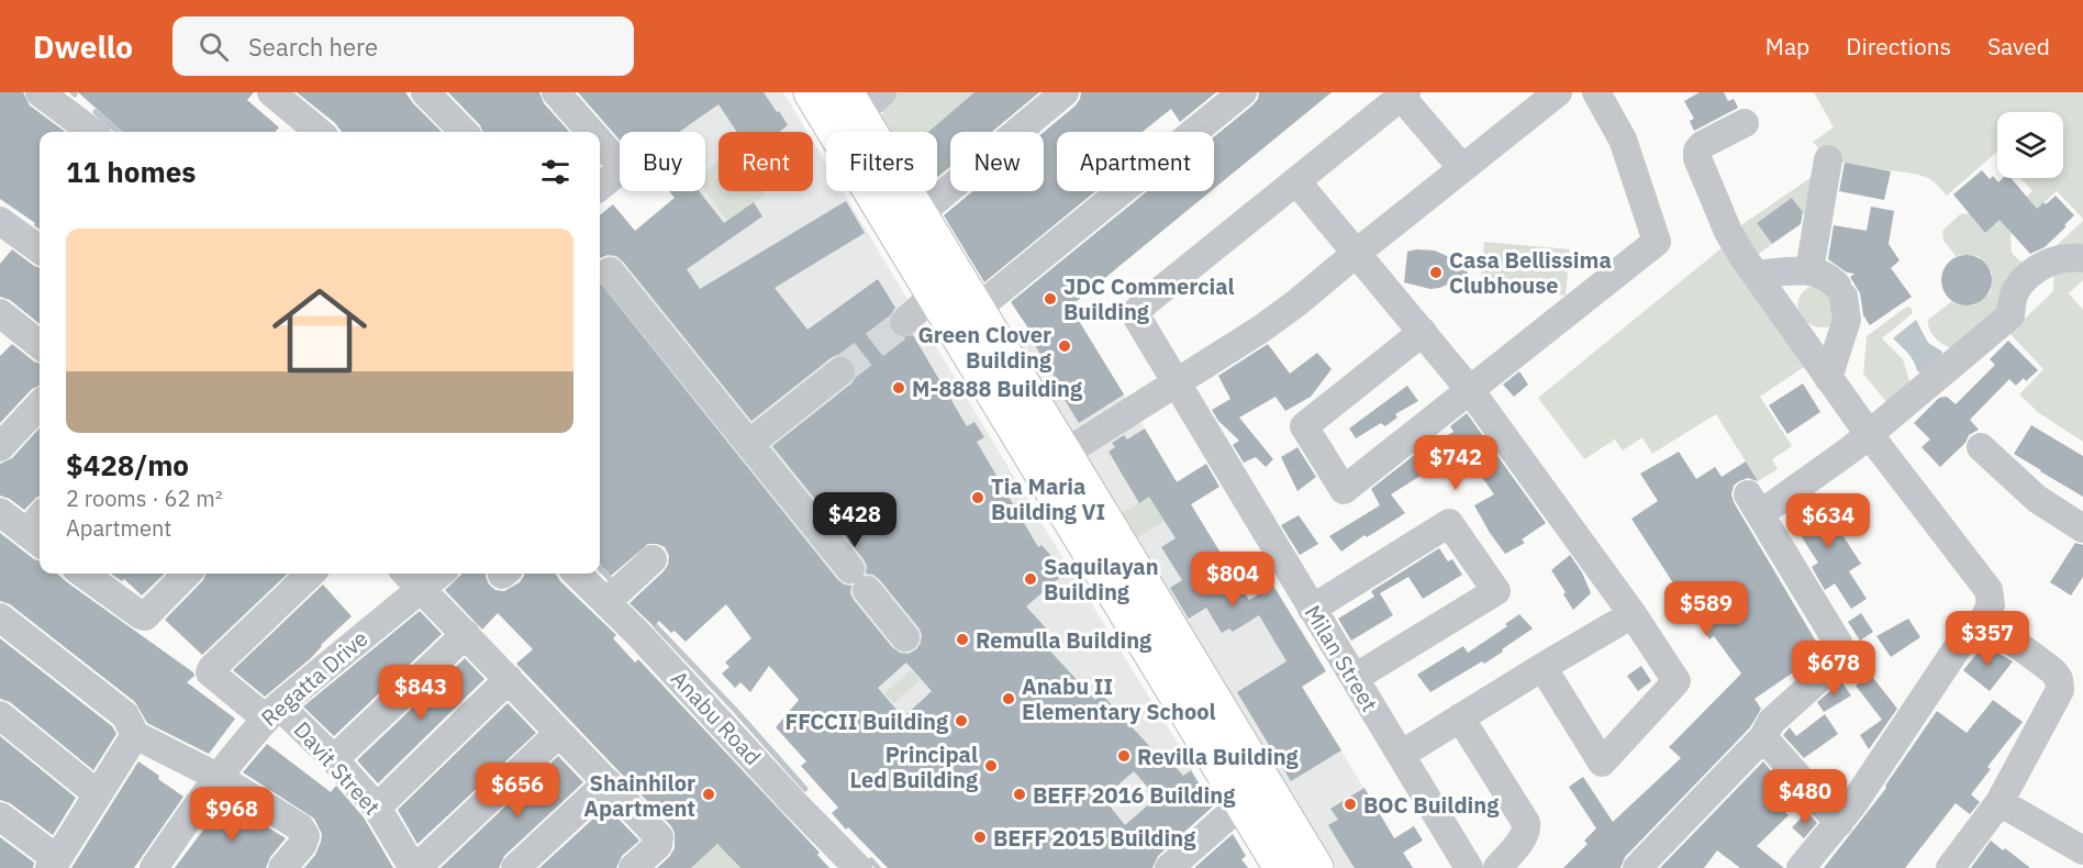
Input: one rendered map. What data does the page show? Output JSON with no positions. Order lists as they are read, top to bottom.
{
  "streets": {
    "street": [
      "Milan Street",
      "Regatta Drive",
      "Anabu Road",
      "Davit Street"
    ]
  },
  "crossings": [
    ["Regatta Drive", "Davit Street"]
  ],
  "places": [
    "Casa Bellissima Clubhouse",
    "JDC Commercial Building",
    "Green Clover Building",
    "M-8888 Building",
    "Tia Maria Building VI",
    "Saquilayan Building",
    "Remulla Building",
    "Anabu II Elementary School",
    "FFCCII Building",
    "Revilla Building",
    "Principal Led Building",
    "Shainhilor Apartment",
    "BEFF 2016 Building",
    "BOC Building",
    "BEFF 2015 Building"
  ],
  "page": {
    "header": "Dwello",
    "search": "Search here",
    "nav": ["Map", "Directions", "Saved"],
    "chip": [
      "Buy",
      "Rent",
      "Filters",
      "New",
      "Apartment"
    ],
    "heading": "11 homes",
    "list": [
      {
        "name": "$428/mo",
        "note": "2 rooms · 62 m² · Apartment"
      }
    ],
    "price": [
      "$742",
      "$428",
      "$634",
      "$804",
      "$589",
      "$357",
      "$678",
      "$843",
      "$656",
      "$480",
      "$968"
    ]
  }
}
